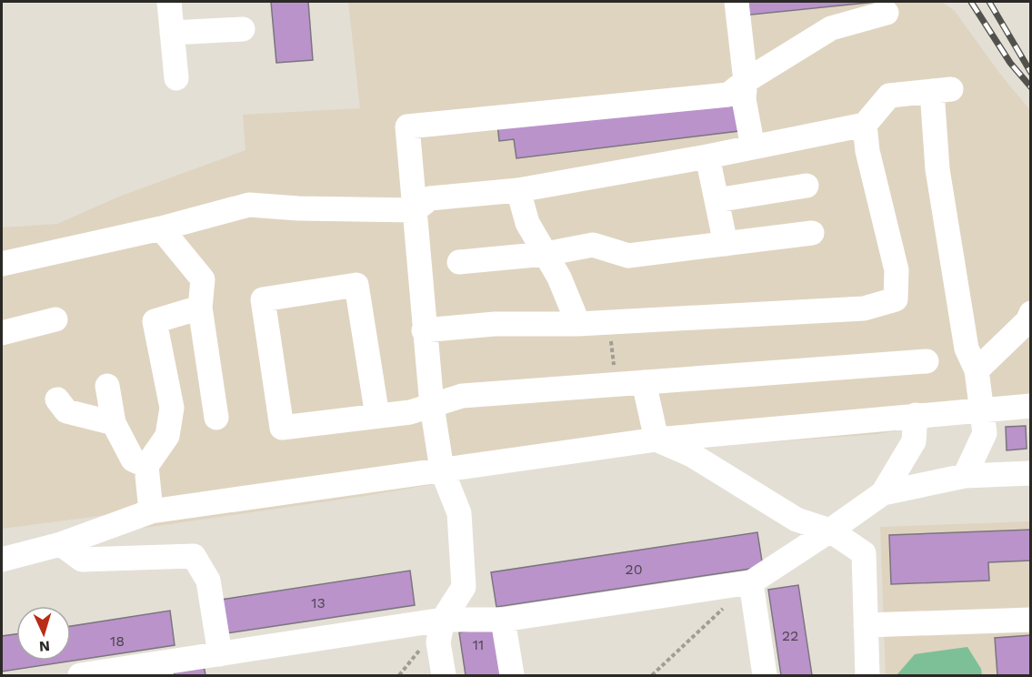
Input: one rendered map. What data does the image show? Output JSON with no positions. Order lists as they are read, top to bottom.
{
  "house_numbers": [
    "20",
    "13",
    "22",
    "18",
    "11"
  ],
  "north": "bottom"
}
